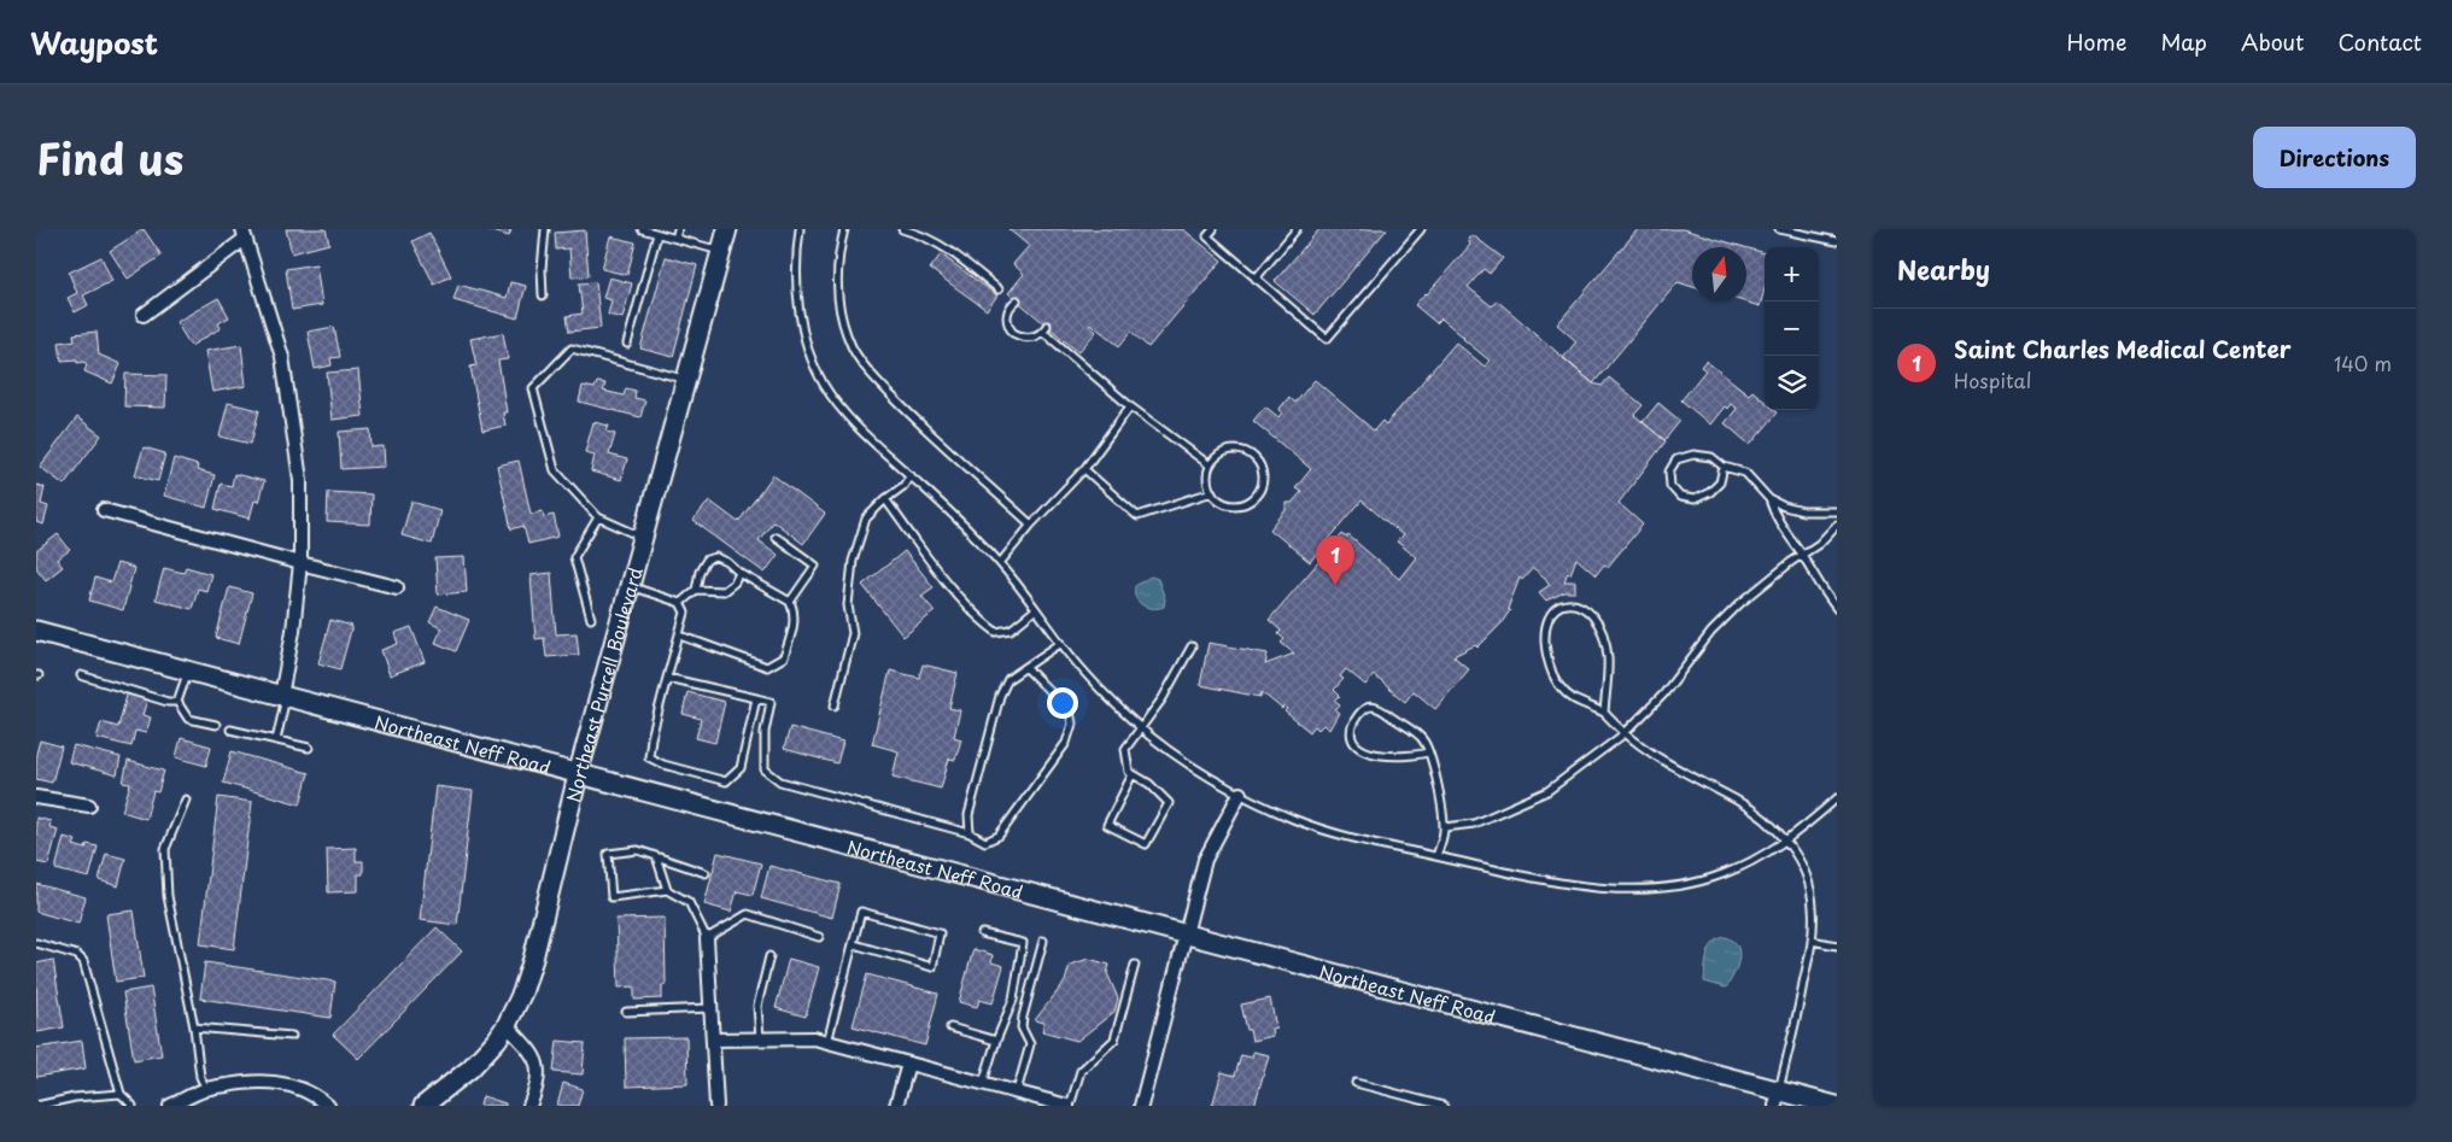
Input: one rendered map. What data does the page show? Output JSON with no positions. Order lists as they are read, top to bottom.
{
  "streets": {
    "main road": ["Northeast Purcell Boulevard", "Northeast Neff Road"]
  },
  "crossings": [
    ["Northeast Purcell Boulevard", "Northeast Neff Road"]
  ],
  "north": "top",
  "page": {
    "header": "Waypost",
    "nav": [
      "Home",
      "Map",
      "About",
      "Contact"
    ],
    "title": "Find us",
    "buttons": "Directions",
    "heading": "Nearby",
    "map_buttons": ["+", "−"],
    "list": [
      {
        "mark": "1",
        "name": "Saint Charles Medical Center",
        "note": "Hospital",
        "value": "140 m"
      }
    ],
    "pins": "1"
  }
}
